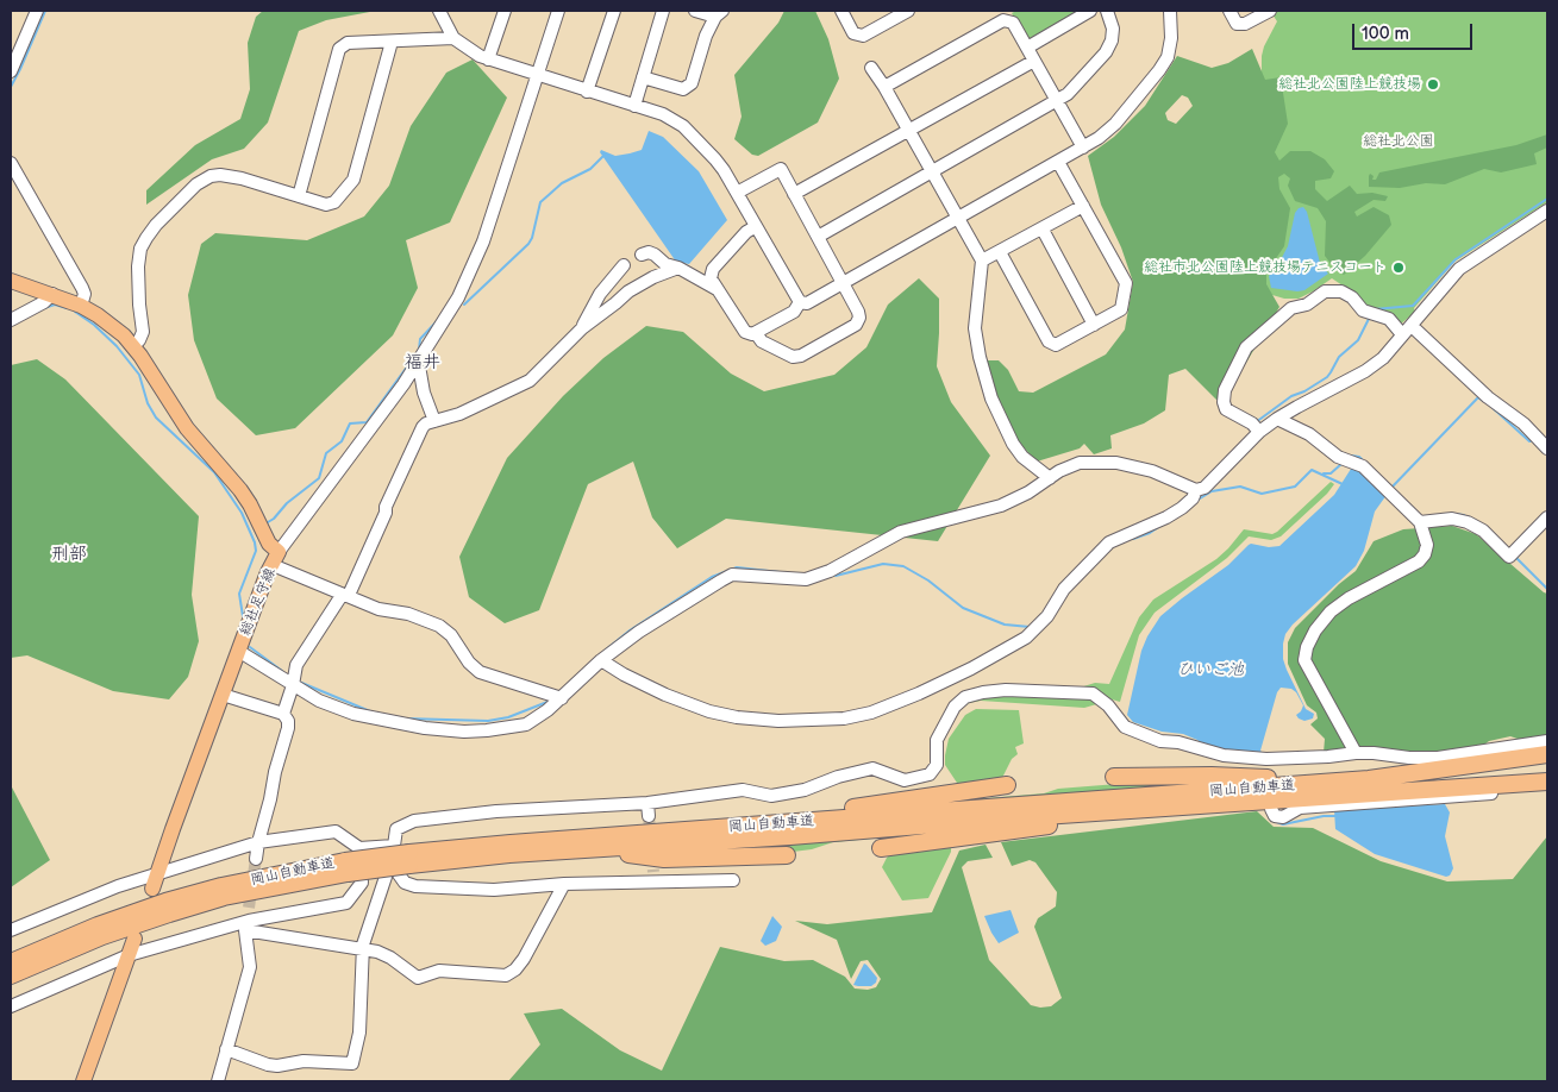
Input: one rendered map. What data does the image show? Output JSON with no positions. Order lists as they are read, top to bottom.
{
  "streets": {
    "highway": ["岡山自動車道"],
    "main road": ["総社足守線"]
  },
  "districts": ["福井", "刑部"],
  "water": ["ひいご池"],
  "parks": ["総社北公園"],
  "places": ["総社北公園陸上競技場", "総社市北公園陸上競技場テニスコート"],
  "scale_bar": "100 m"
}
